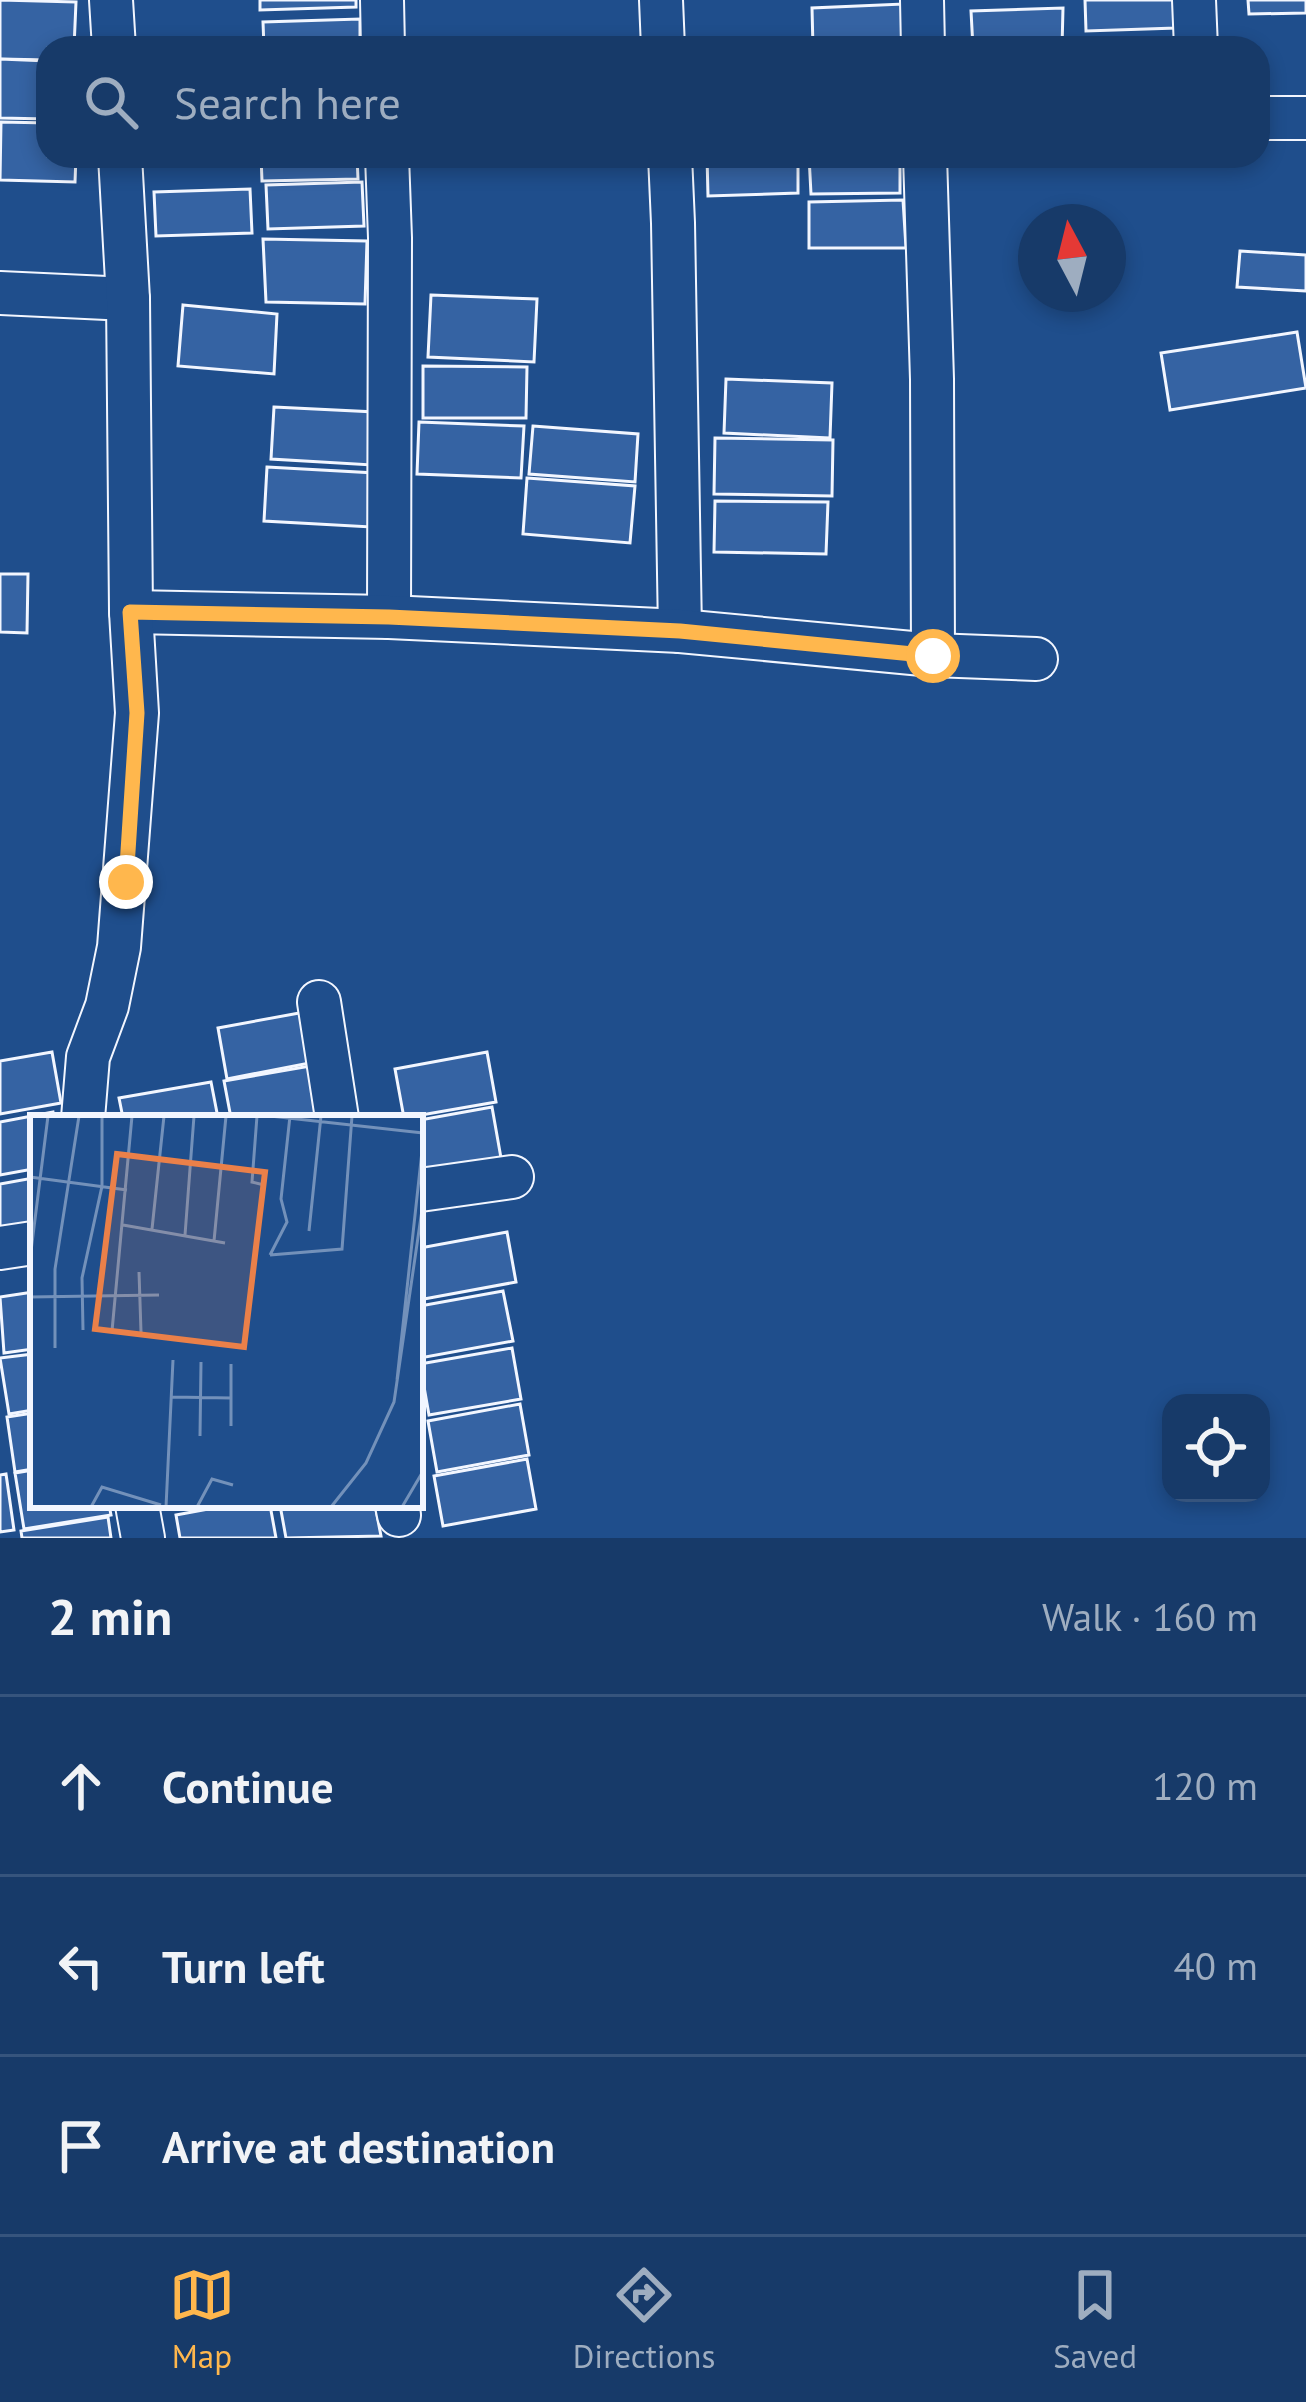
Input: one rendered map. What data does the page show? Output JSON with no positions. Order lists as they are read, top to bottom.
{
  "north": "top",
  "page": {
    "search": "Search here",
    "heading": ["2 min", "Walk · 160 m"],
    "list": [
      ["Continue", "120 m"],
      ["Turn left", "40 m"],
      "Arrive at destination"
    ],
    "nav": ["Map", "Directions", "Saved"]
  }
}
